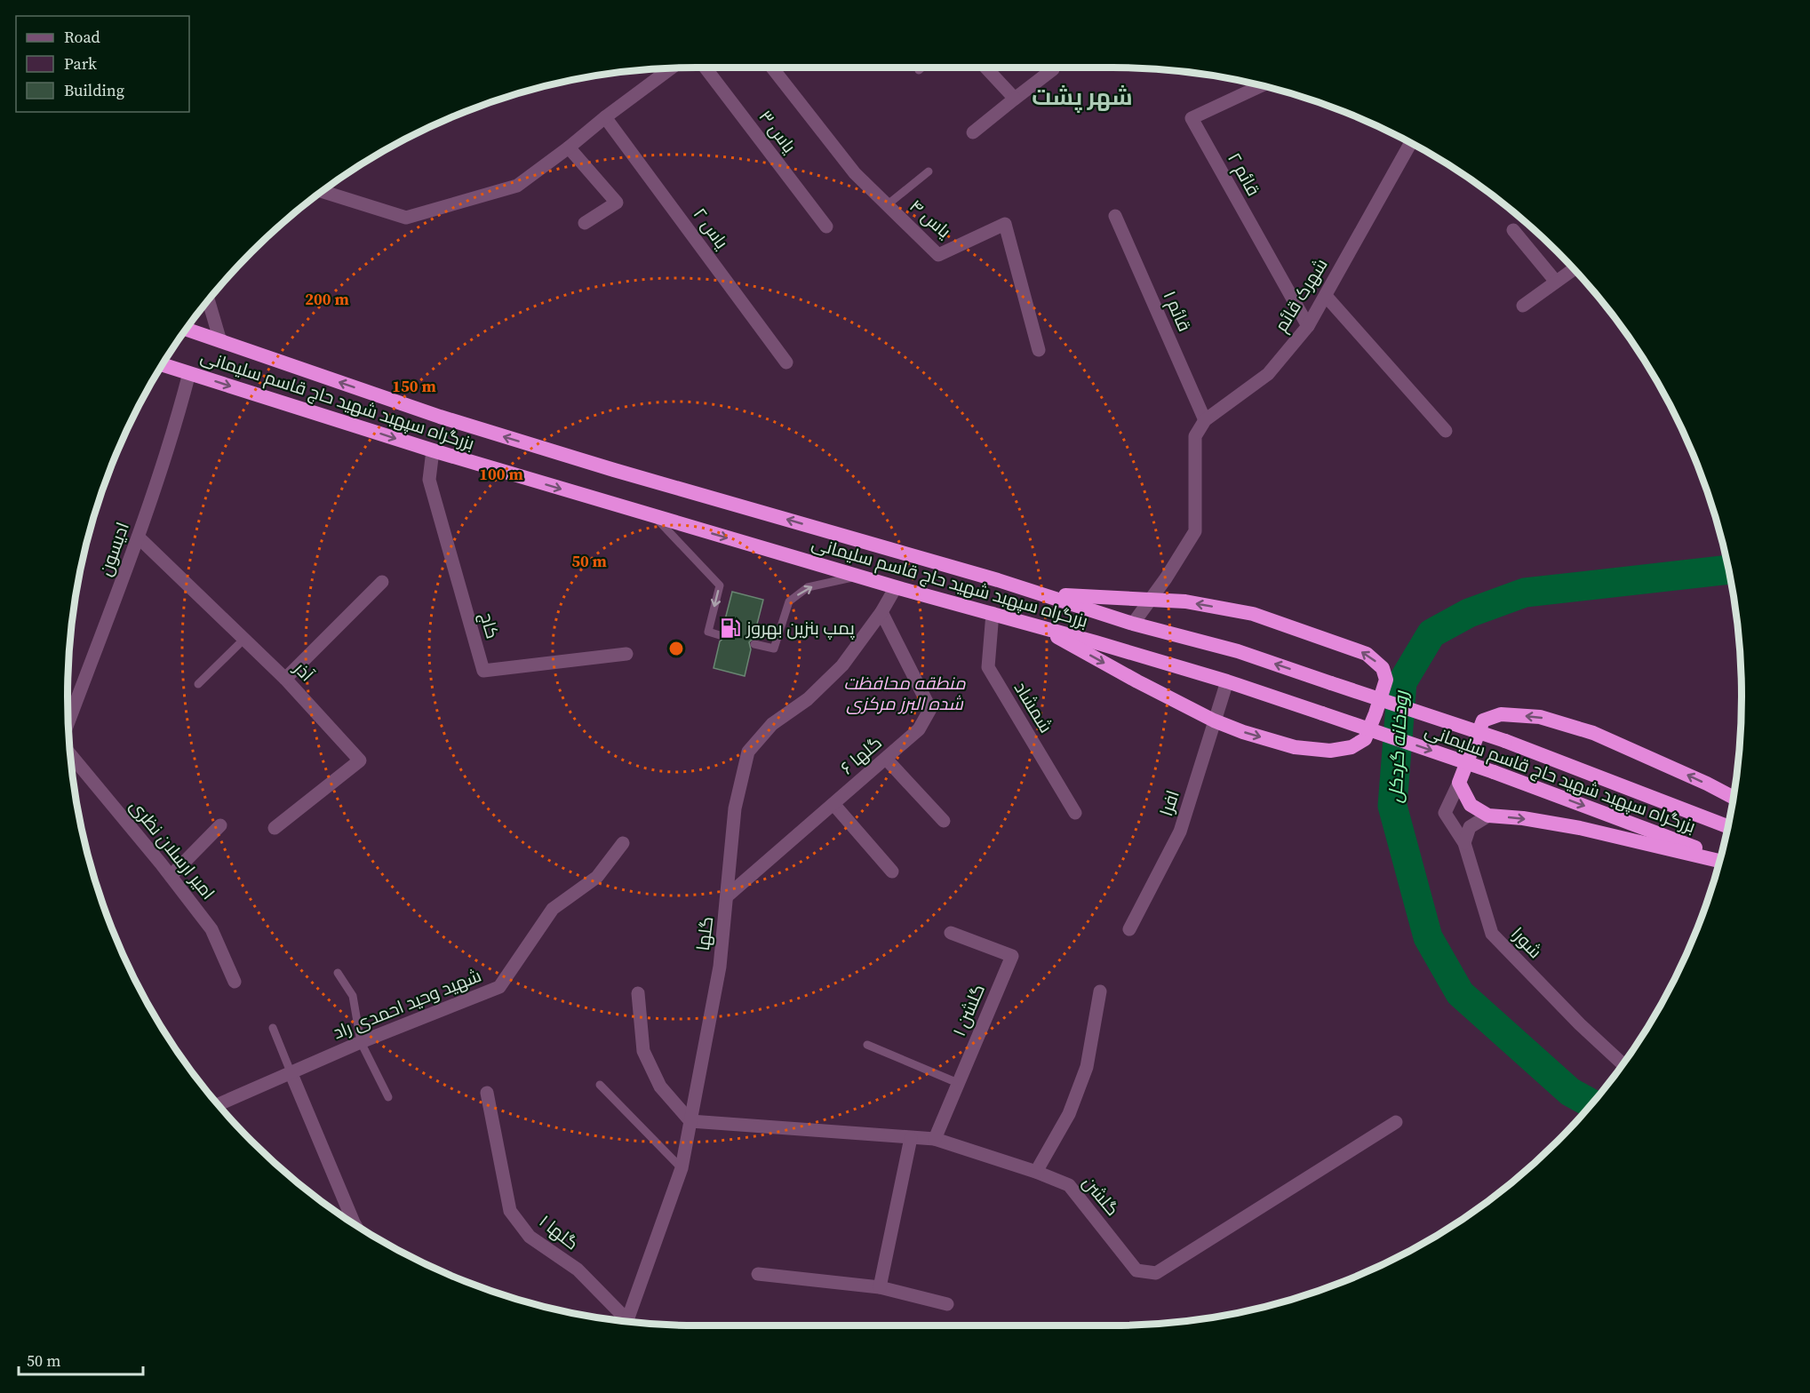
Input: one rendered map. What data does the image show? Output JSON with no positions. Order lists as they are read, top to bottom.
{
  "streets": {
    "highway": ["بزرگراه سپهبد شهید حاج قاسم سلیمانی"],
    "street": [
      "یاس ۳",
      "قائم ۲",
      "یاس ۴",
      "یاس ۲",
      "شهرک قائم",
      "قائم ۱",
      "ادیسون",
      "کاج",
      "آذر",
      "شمشاد",
      "گلها ۶",
      "افرا",
      "امیر ارسلان نظری",
      "گلها",
      "شورا",
      "شهید وحید احمدی راد",
      "گلشن ۱",
      "گلشن",
      "گلها ۱"
    ]
  },
  "crossings": [
    ["قائم ۲", "شهرک قائم"],
    ["شهرک قائم", "قائم ۱"],
    ["بزرگراه سپهبد شهید حاج قاسم سلیمانی", "ادیسون"],
    ["بزرگراه سپهبد شهید حاج قاسم سلیمانی", "کاج"],
    ["بزرگراه سپهبد شهید حاج قاسم سلیمانی", "شمشاد"],
    ["بزرگراه سپهبد شهید حاج قاسم سلیمانی", "افرا"],
    ["بزرگراه سپهبد شهید حاج قاسم سلیمانی", "گلها"],
    ["ادیسون", "آذر"],
    ["گلها ۶", "گلها"],
    ["گلها", "گلشن"],
    ["گلشن ۱", "گلشن"]
  ],
  "districts": ["شهر پشت"],
  "water": ["رودخانه گردکل"],
  "parks": ["منطقه محافظت شده البرز مرکزی"],
  "places": {
    "fuel station": ["پمپ بنزین بهروز"]
  },
  "legend": ["Road", "Park", "Building"],
  "scale_bar": "50 m",
  "rings": [
    "200 m",
    "150 m",
    "100 m",
    "50 m"
  ]
}
